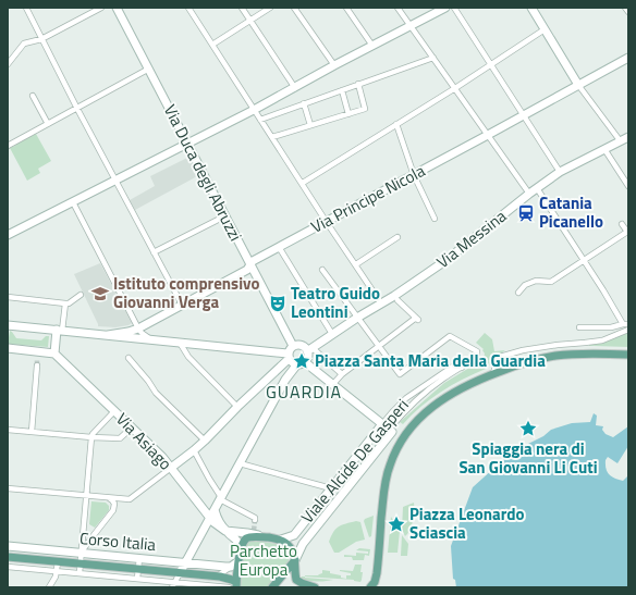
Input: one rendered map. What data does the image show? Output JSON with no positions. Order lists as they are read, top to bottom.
{
  "streets": {
    "main road": [
      "Via Duca degli Abruzzi",
      "Via Principe Nicola",
      "Via Messina",
      "Via Asiago",
      "Viale Alcide De Gasperi",
      "Corso Italia"
    ]
  },
  "crossings": [
    ["Via Duca degli Abruzzi", "Via Principe Nicola"]
  ],
  "districts": ["GUARDIA"],
  "parks": ["Parchetto Europa"],
  "places": {
    "station": ["Catania Picanello"],
    "school or university": ["Istituto comprensivo Giovanni Verga"],
    "theatre": ["Teatro Guido Leontini"],
    "place": ["Piazza Santa Maria della Guardia", "Spiaggia nera di San Giovanni Li Cuti", "Piazza Leonardo Sciascia"]
  }
}
